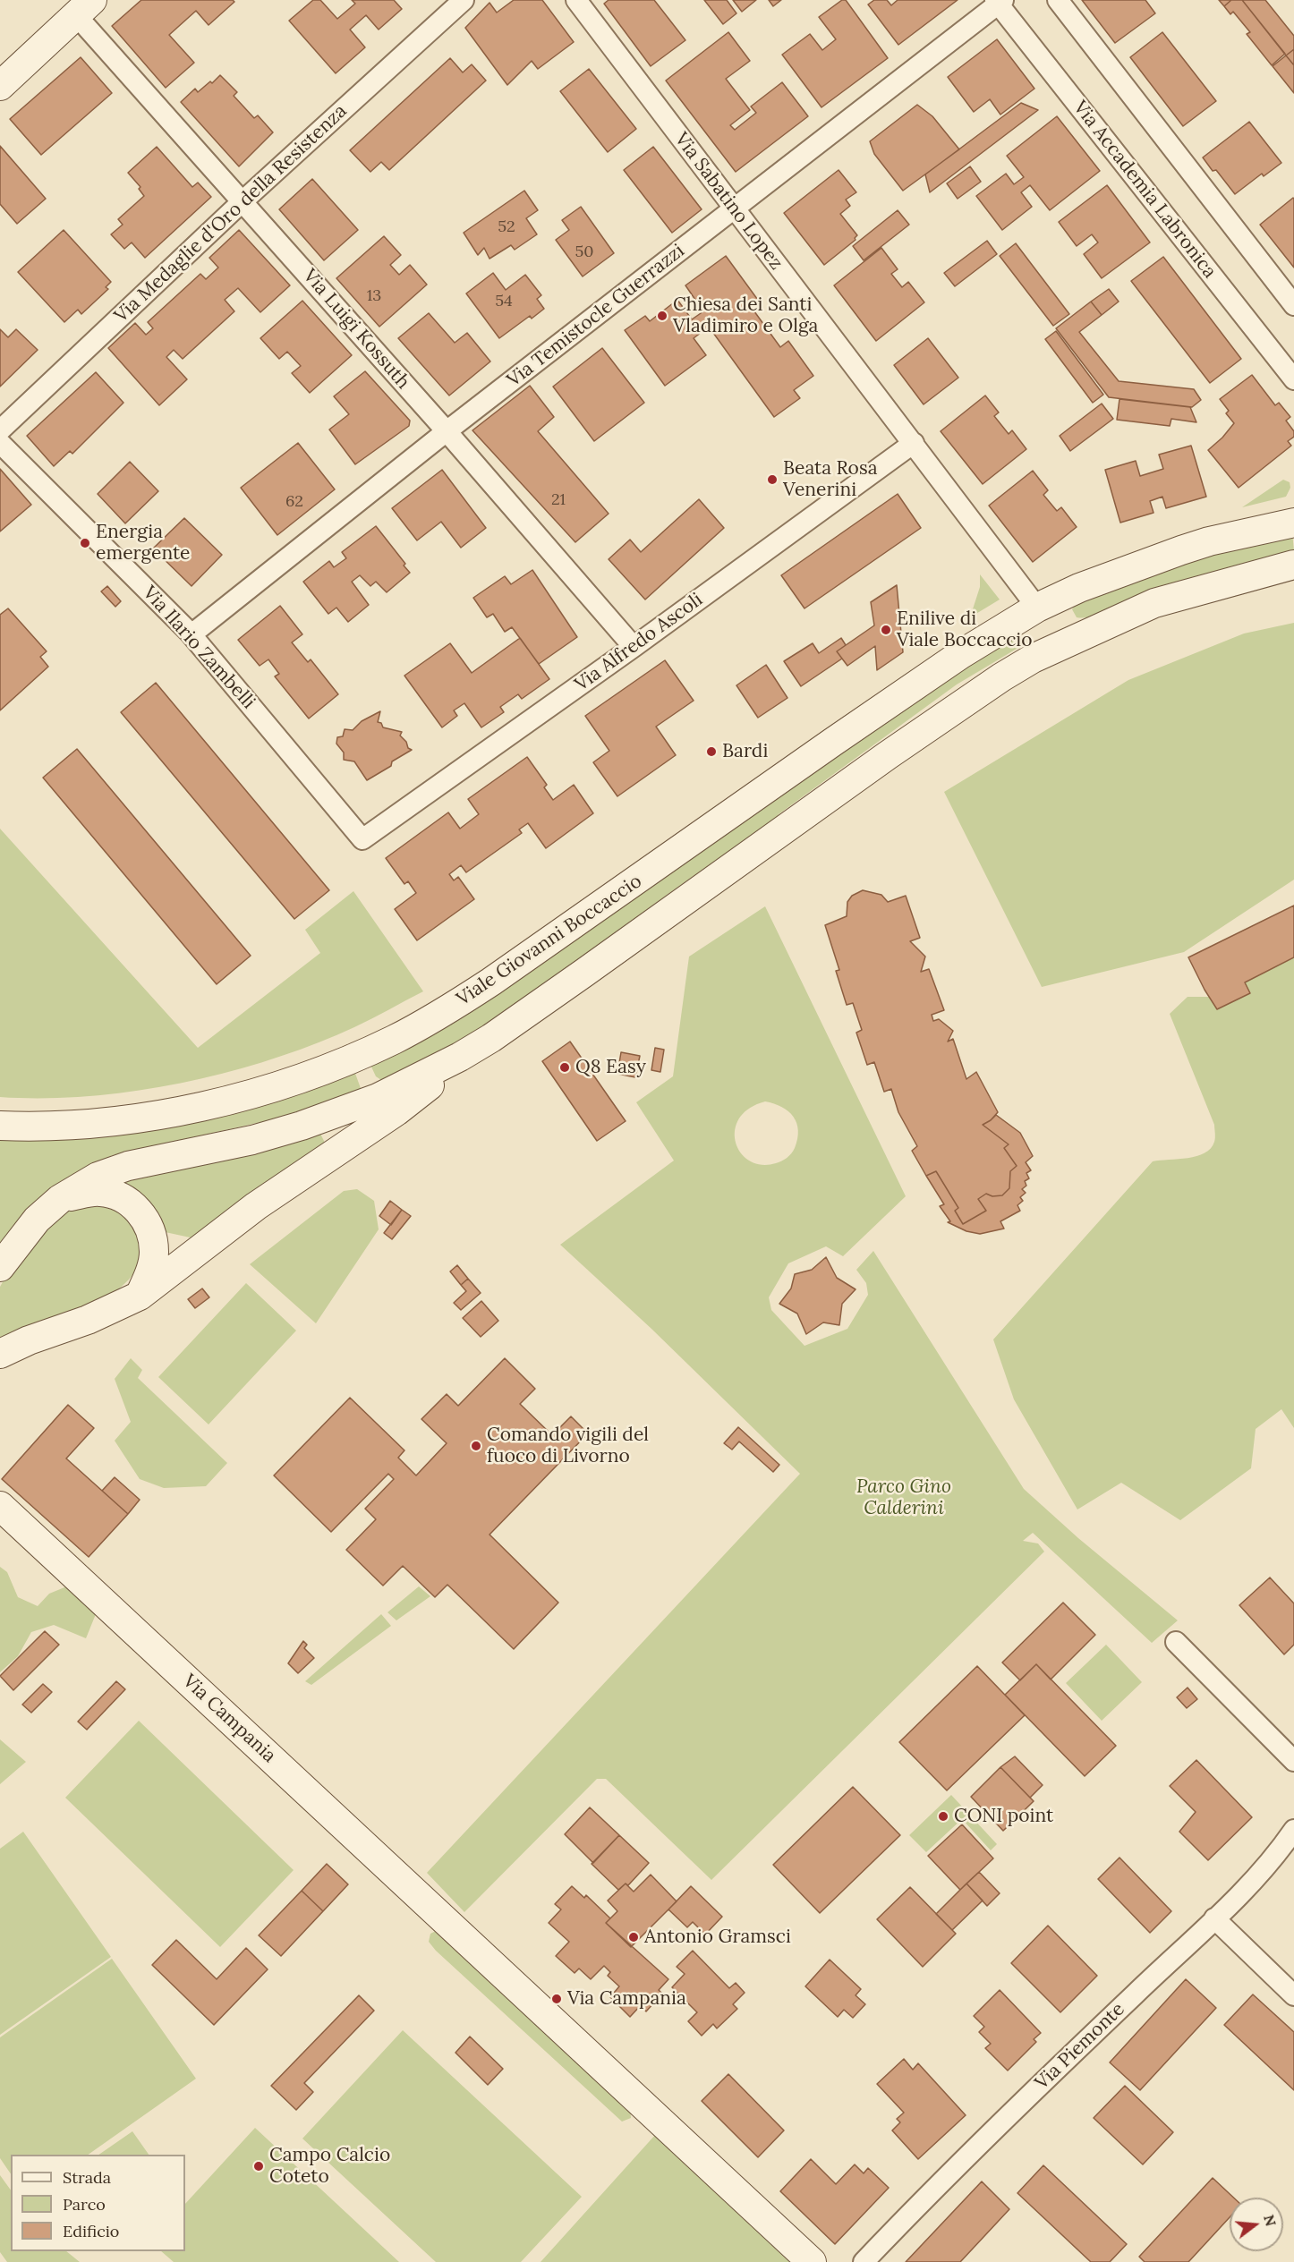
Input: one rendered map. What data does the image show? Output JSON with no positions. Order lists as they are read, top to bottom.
{
  "streets": {
    "main road": ["Viale Giovanni Boccaccio", "Via Campania"],
    "street": [
      "Via Accademia Labronica",
      "Via Sabatino Lopez",
      "Via Medaglie d'Oro della Resistenza",
      "Via Temistocle Guerrazzi",
      "Via Luigi Kossuth",
      "Via Alfredo Ascoli",
      "Via Ilario Zambelli",
      "Via Piemonte"
    ]
  },
  "crossings": [
    ["Via Accademia Labronica", "Via Temistocle Guerrazzi"],
    ["Via Sabatino Lopez", "Via Temistocle Guerrazzi"],
    ["Via Sabatino Lopez", "Via Alfredo Ascoli"],
    ["Via Sabatino Lopez", "Viale Giovanni Boccaccio"],
    ["Via Medaglie d'Oro della Resistenza", "Via Luigi Kossuth"],
    ["Via Temistocle Guerrazzi", "Via Luigi Kossuth"],
    ["Via Temistocle Guerrazzi", "Via Ilario Zambelli"],
    ["Via Luigi Kossuth", "Via Alfredo Ascoli"],
    ["Via Alfredo Ascoli", "Via Ilario Zambelli"]
  ],
  "parks": ["Parco Gino Calderini"],
  "places": [
    "Chiesa dei Santi Vladimiro e Olga",
    "Beata Rosa Venerini",
    "Energia emergente",
    "Enilive di Viale Boccaccio",
    "Bardi",
    "Q8 Easy",
    "Comando vigili del fuoco di Livorno",
    "CONI point",
    "Antonio Gramsci",
    "Via Campania",
    "Campo Calcio Coteto"
  ],
  "house_numbers": [
    "52",
    "50",
    "13",
    "54",
    "21",
    "62"
  ],
  "legend": ["Strada", "Parco", "Edificio"],
  "north": "right"
}
